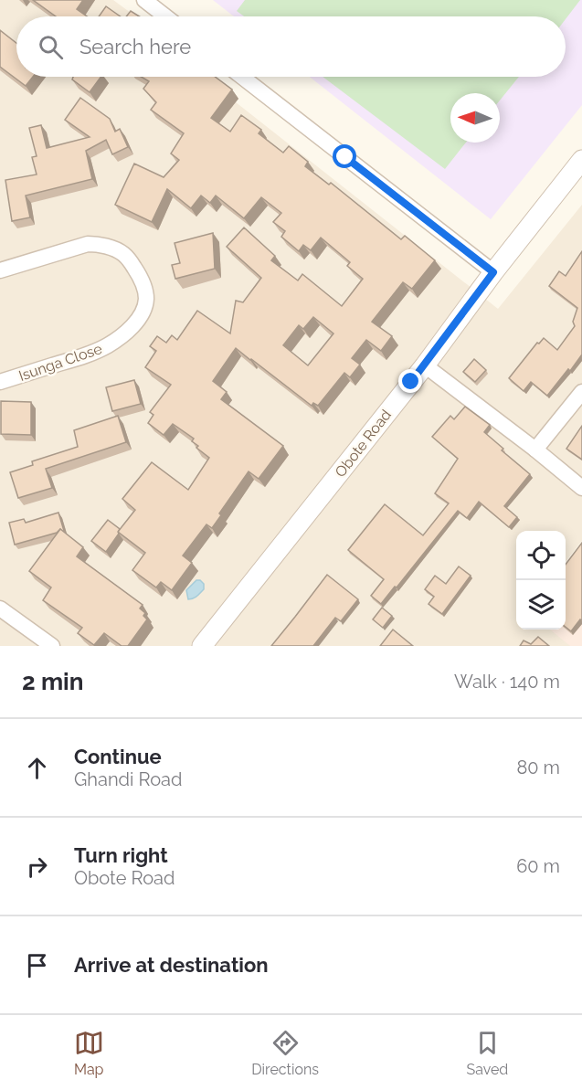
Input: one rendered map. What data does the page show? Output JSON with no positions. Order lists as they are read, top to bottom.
{
  "streets": {
    "street": ["Isunga Close", "Obote Road"]
  },
  "north": "left",
  "page": {
    "search": "Search here",
    "heading": ["2 min", "Walk · 140 m"],
    "list": [
      ["Continue", "Ghandi Road", "80 m"],
      ["Turn right", "Obote Road", "60 m"],
      "Arrive at destination"
    ],
    "nav": ["Map", "Directions", "Saved"]
  }
}
